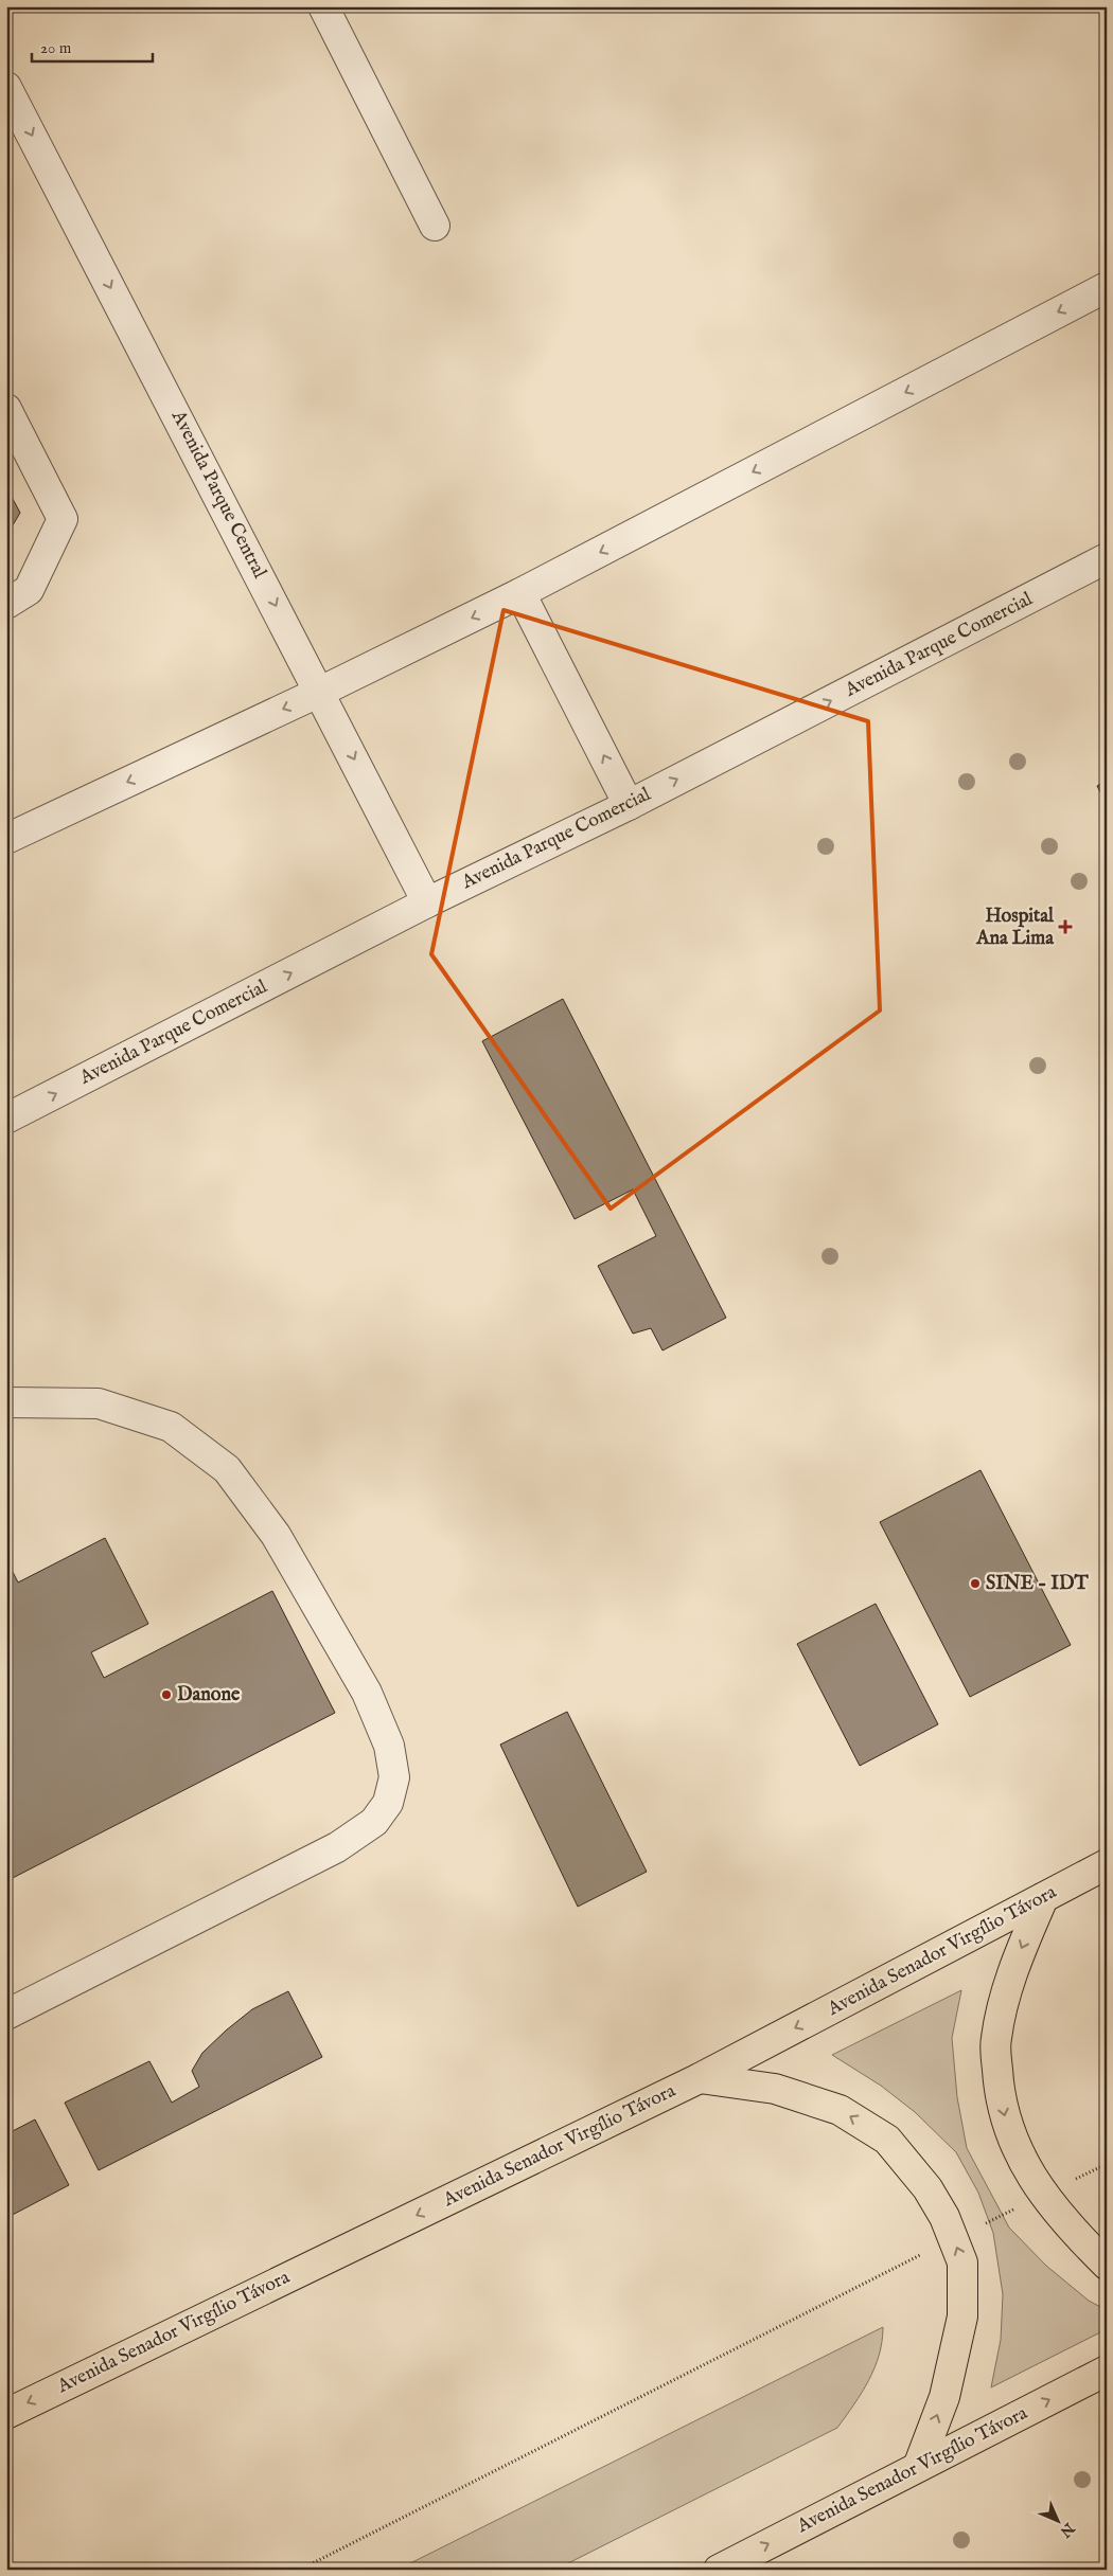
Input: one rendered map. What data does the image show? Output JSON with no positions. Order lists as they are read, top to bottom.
{
  "streets": {
    "main road": ["Avenida Senador Virgílio Távora"],
    "street": ["Avenida Parque Central", "Avenida Parque Comercial"]
  },
  "crossings": [
    ["Avenida Parque Central", "Avenida Parque Comercial"]
  ],
  "one_way": ["Avenida Parque Central"],
  "places": {
    "health": ["Hospital Ana Lima"],
    "other": ["SINE - IDT", "Danone"]
  },
  "scale_bar": "20 m",
  "north": "bottom right"
}
